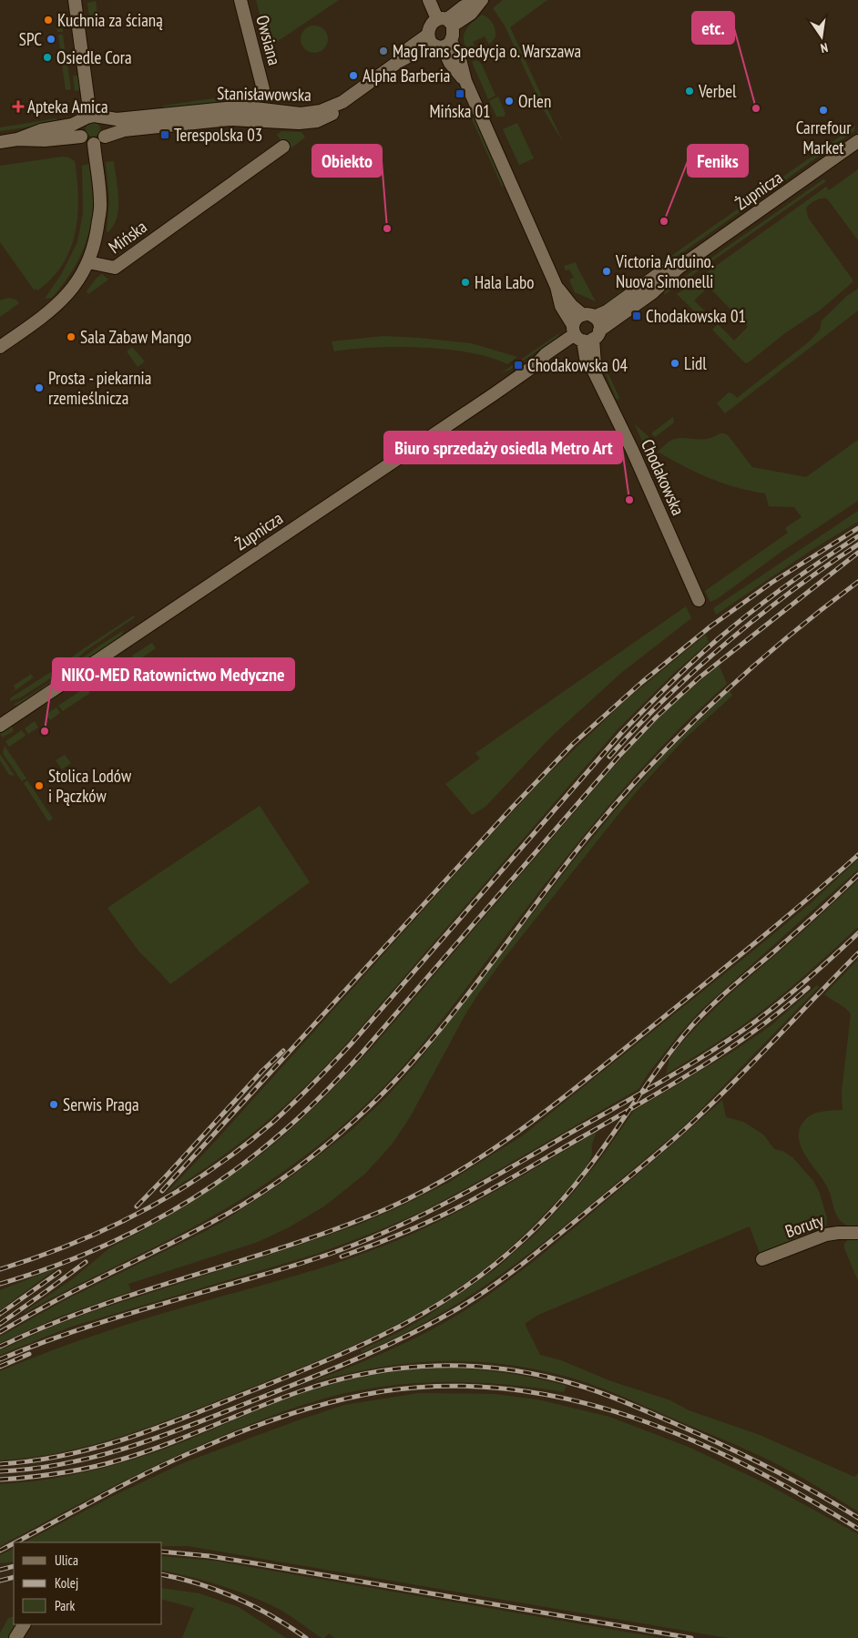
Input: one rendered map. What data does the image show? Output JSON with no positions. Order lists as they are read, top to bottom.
{
  "streets": {
    "street": [
      "Owsiana",
      "Stanisławowska",
      "Żupnicza",
      "Mińska",
      "Chodakowska",
      "Boruty"
    ]
  },
  "crossings": [
    ["Żupnicza", "Chodakowska"]
  ],
  "places": {
    "other": [
      "Kuchnia za ścianą",
      "SPC",
      "MagTrans Spedycja o. Warszawa",
      "Osiedle Cora",
      "Alpha Barberia",
      "Verbel",
      "Orlen",
      "etc.",
      "Carrefour Market",
      "Feniks",
      "Obiekto",
      "Victoria Arduino. Nuova Simonelli",
      "Hala Labo",
      "Sala Zabaw Mango",
      "Lidl",
      "Prosta - piekarnia rzemieślnicza",
      "Biuro sprzedaży osiedla Metro Art",
      "NIKO-MED Ratownictwo Medyczne",
      "Stolica Lodów i Pączków",
      "Serwis Praga"
    ],
    "transit": [
      "Mińska 01",
      "Terespolska 03",
      "Chodakowska 01",
      "Chodakowska 04"
    ],
    "health": ["Apteka Amica"]
  },
  "legend": ["Ulica", "Kolej", "Park"],
  "north": "bottom"
}
